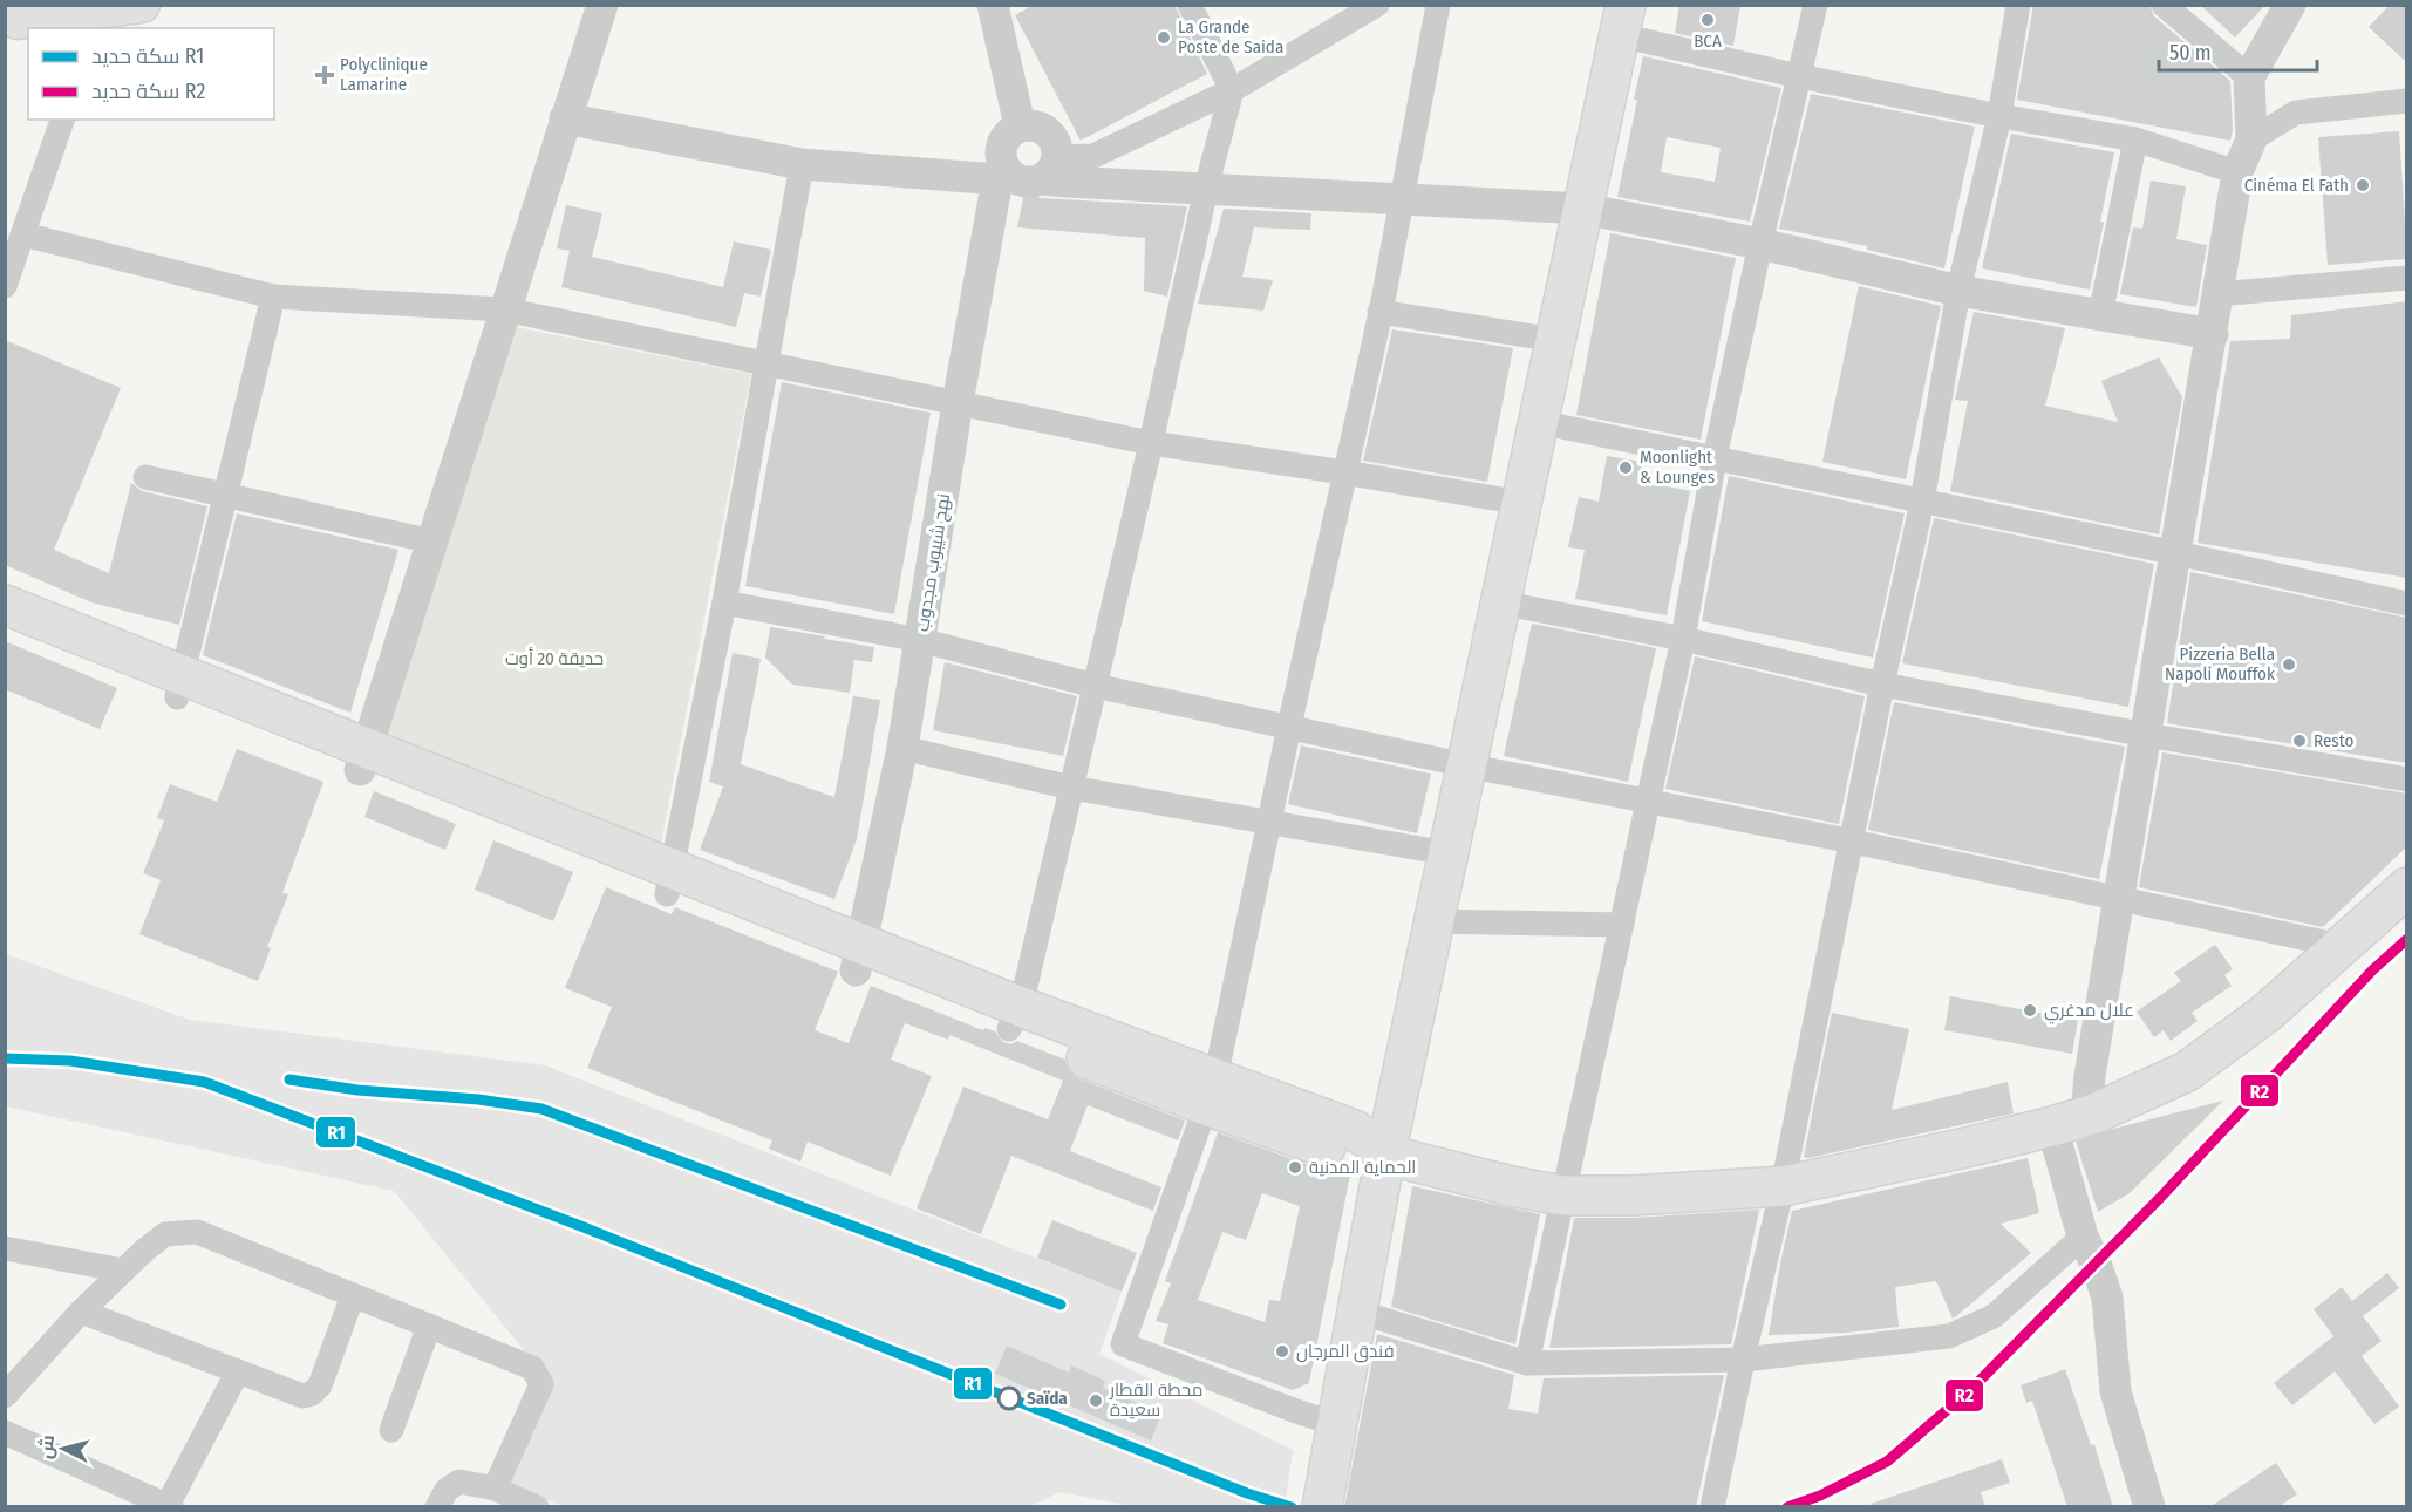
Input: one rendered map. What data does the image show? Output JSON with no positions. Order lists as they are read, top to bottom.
{
  "streets": {
    "street": ["نهج شيبوب مجدوب"]
  },
  "parks": ["حديقة 20 أوت"],
  "places": {
    "other": [
      "BCA",
      "La Grande Poste de Saida",
      "Cinéma El Fath",
      "Moonlight & Lounges",
      "Pizzeria Bella Napoli Mouffok",
      "Resto",
      "علال مدغري",
      "الحماية المدنية",
      "فندق المرجان",
      "Saïda",
      "محطة القطار سعيدة"
    ],
    "health": ["Polyclinique Lamarine"]
  },
  "lines": ["rail line R2", "rail line R1"],
  "legend": ["سكة حديد R1", "سكة حديد R2"],
  "scale_bar": "50 m",
  "north": "left"
}
